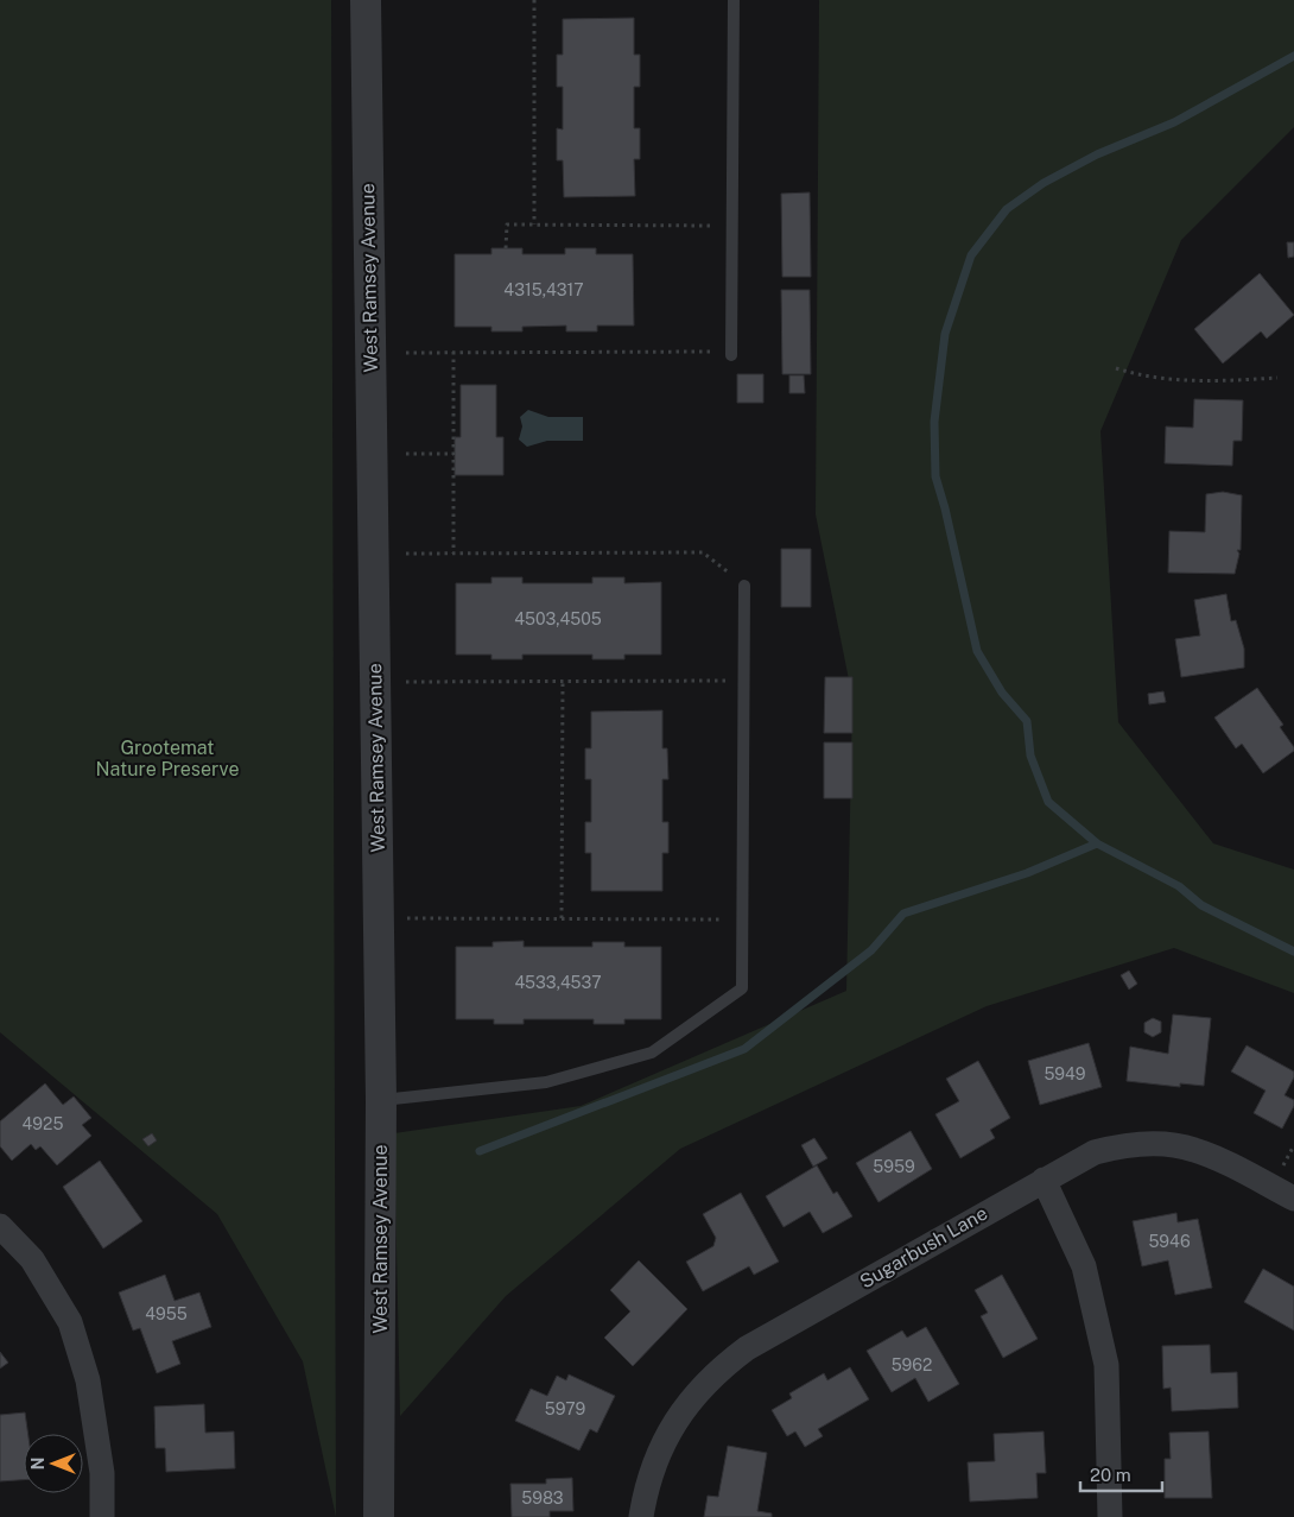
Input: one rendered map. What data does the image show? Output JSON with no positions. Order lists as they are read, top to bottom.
{
  "streets": {
    "street": ["West Ramsey Avenue", "Sugarbush Lane"]
  },
  "parks": ["Grootemat Nature Preserve"],
  "house_numbers": [
    "4315,4317",
    "4503,4505",
    "4533,4537",
    "5949",
    "4925",
    "5959",
    "5946",
    "4955",
    "5962",
    "5979",
    "5983"
  ],
  "scale_bar": "20 m",
  "north": "left"
}
